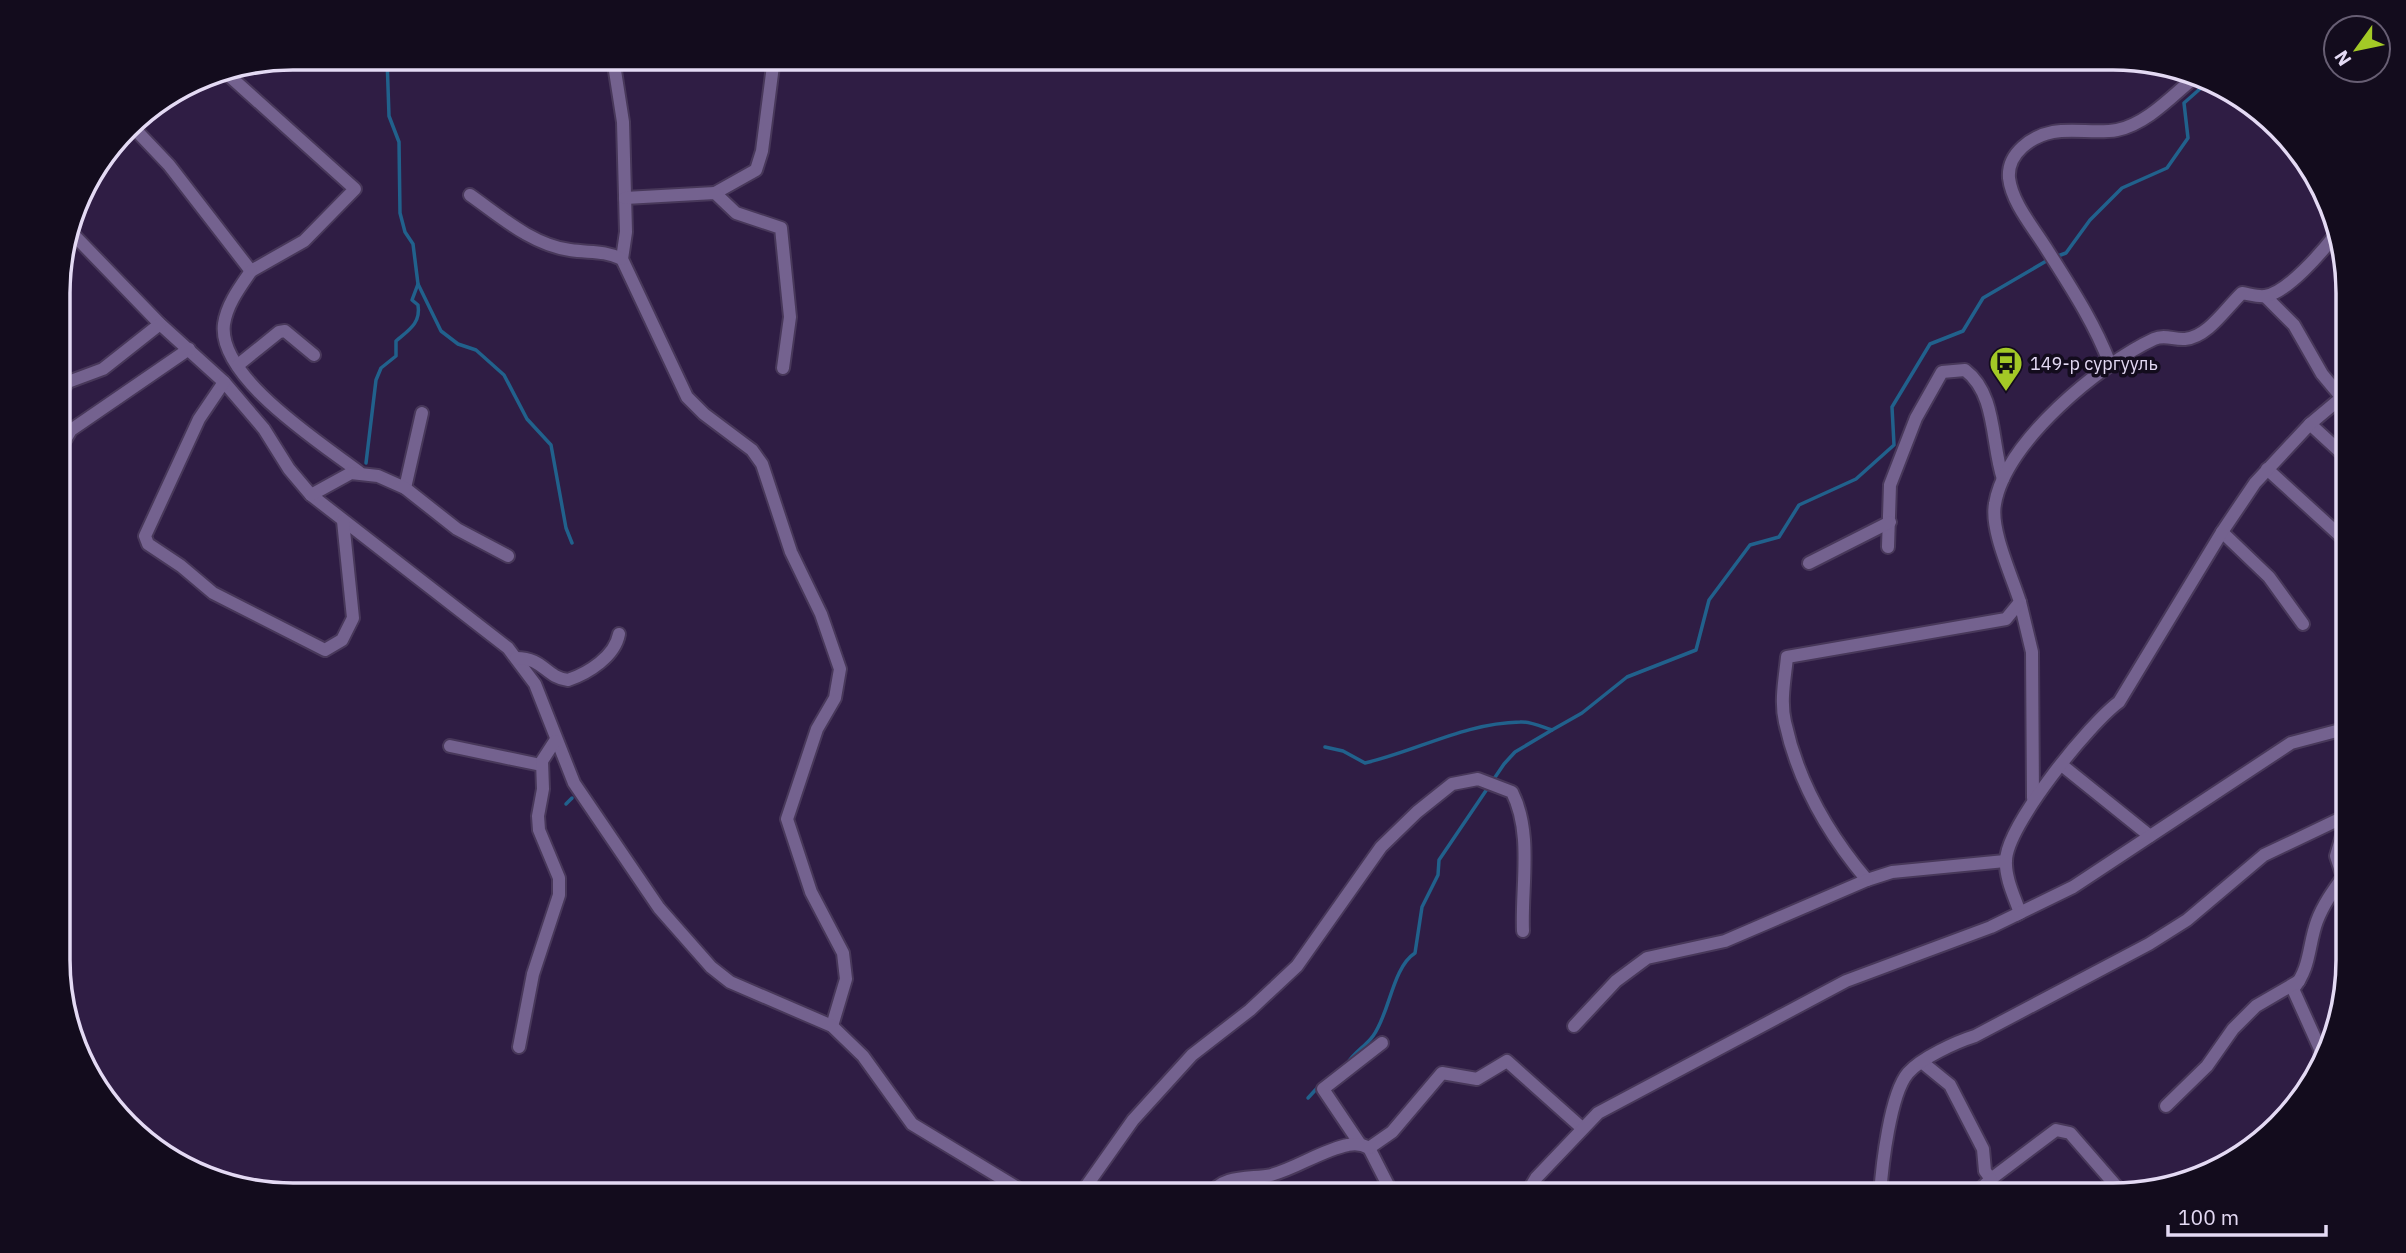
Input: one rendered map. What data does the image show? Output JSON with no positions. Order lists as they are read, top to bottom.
{
  "places": {
    "bus stop": ["149-р сургууль"]
  },
  "scale_bar": "100 m",
  "north": "bottom left"
}
